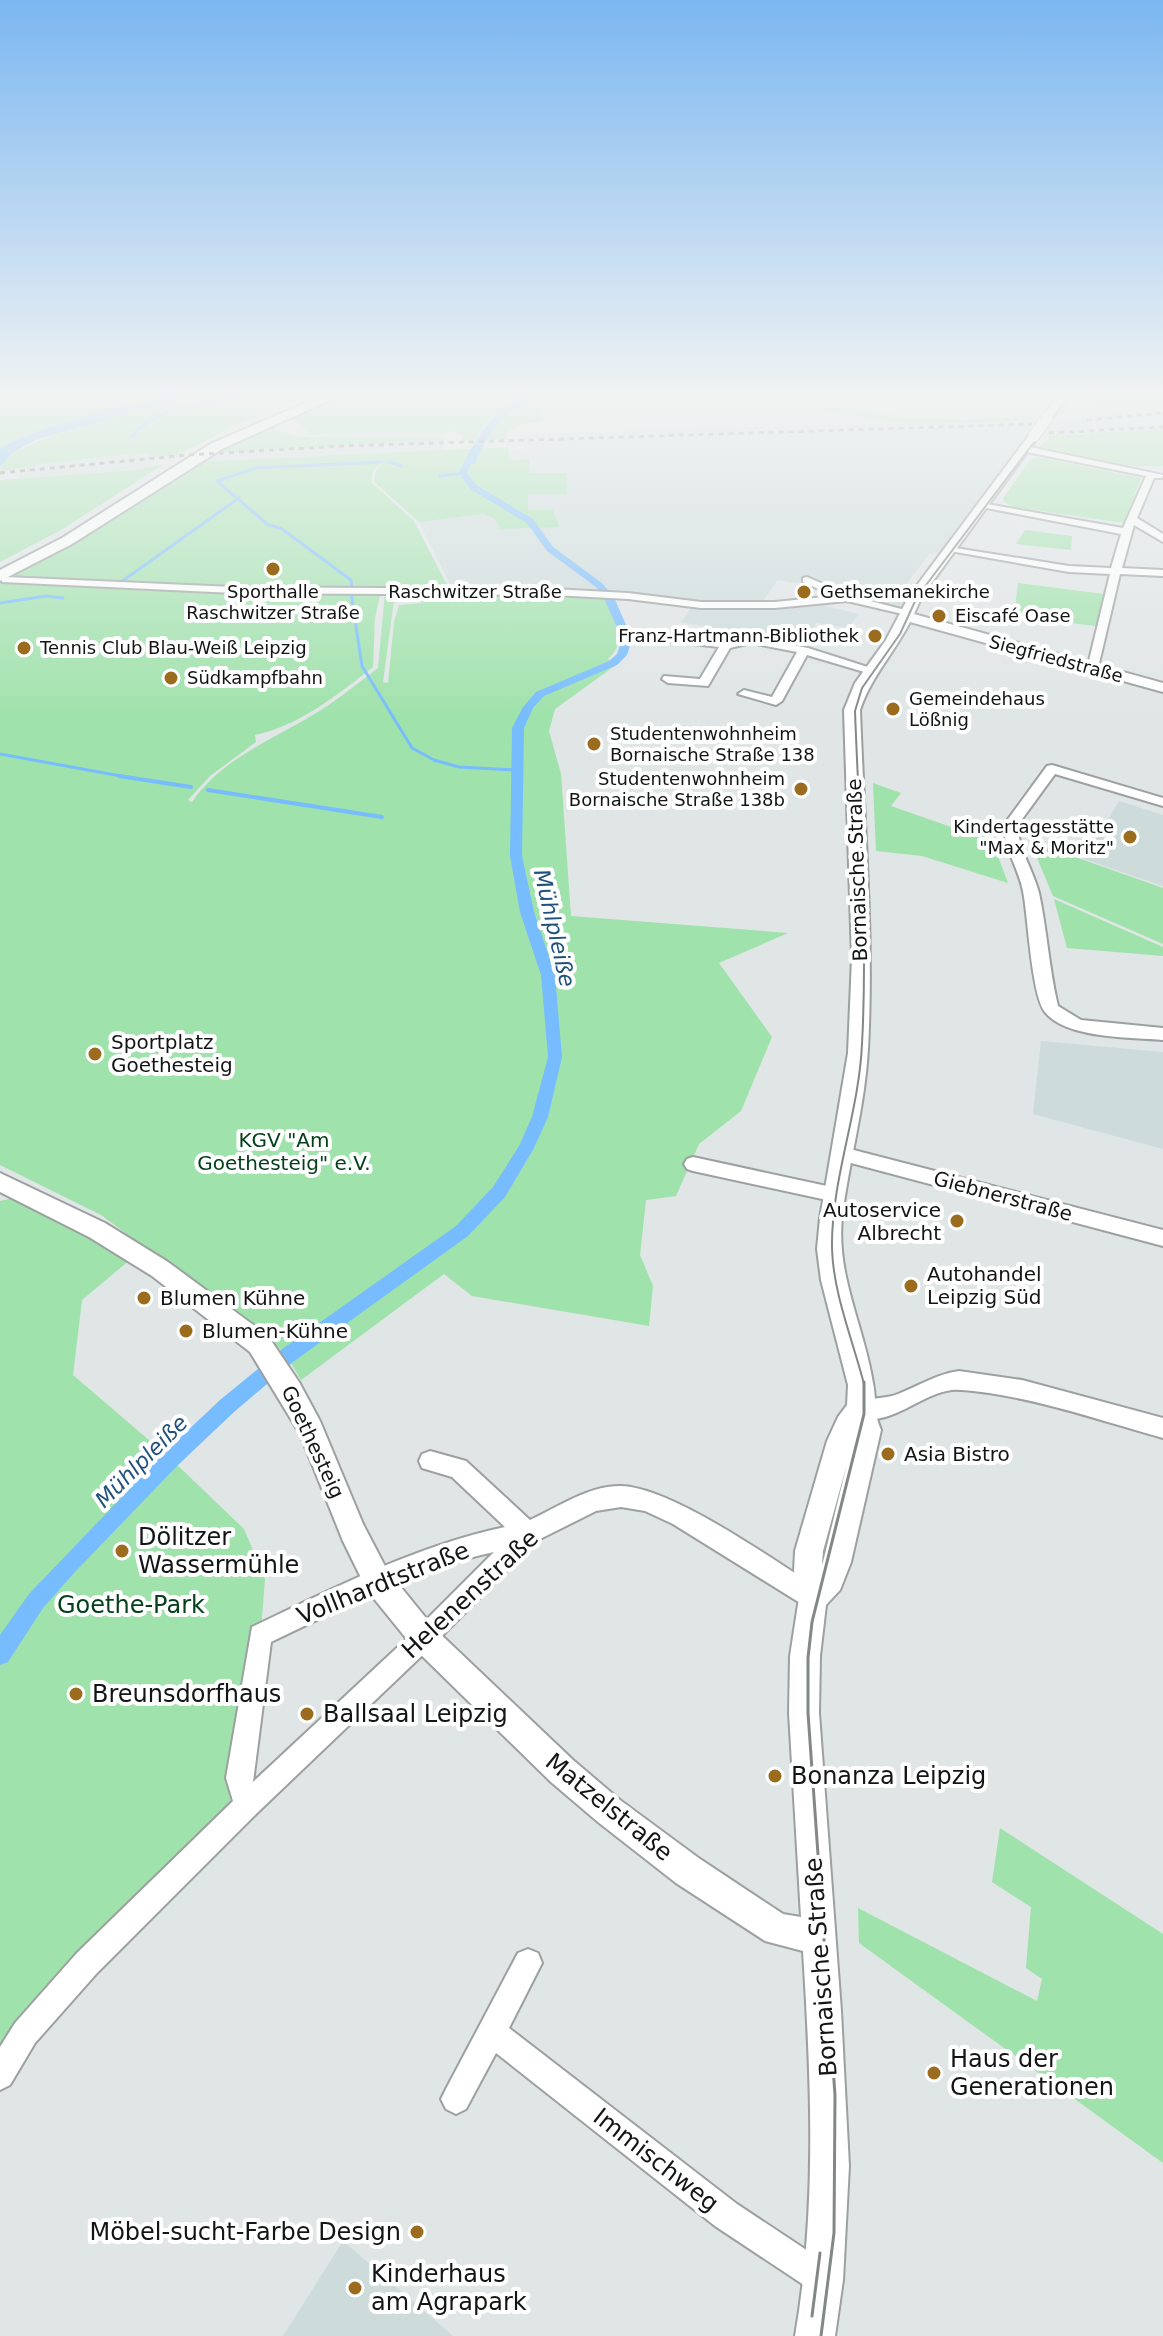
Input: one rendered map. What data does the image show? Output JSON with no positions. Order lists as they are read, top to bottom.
{
  "streets": {
    "main road": [
      "Siegfriedstraße",
      "Bornaische Straße",
      "Goethesteig",
      "Matzelstraße"
    ],
    "street": [
      "Raschwitzer Straße",
      "Giebnerstraße",
      "Vollhardtstraße",
      "Helenenstraße",
      "Immischweg"
    ]
  },
  "crossings": [
    ["Raschwitzer Straße", "Siegfriedstraße"],
    ["Raschwitzer Straße", "Bornaische Straße"],
    ["Siegfriedstraße", "Bornaische Straße"],
    ["Bornaische Straße", "Giebnerstraße"],
    ["Bornaische Straße", "Helenenstraße"],
    ["Bornaische Straße", "Matzelstraße"],
    ["Bornaische Straße", "Immischweg"],
    ["Goethesteig", "Vollhardtstraße"],
    ["Goethesteig", "Helenenstraße"],
    ["Goethesteig", "Matzelstraße"],
    ["Vollhardtstraße", "Helenenstraße"],
    ["Helenenstraße", "Matzelstraße"]
  ],
  "water": ["Mühlpleiße"],
  "parks": ["KGV \"Am Goethesteig\" e.V.", "Goethe-Park"],
  "places": [
    "Sporthalle Raschwitzer Straße",
    "Gethsemanekirche",
    "Eiscafé Oase",
    "Franz-Hartmann-Bibliothek",
    "Tennis Club Blau-Weiß Leipzig",
    "Südkampfbahn",
    "Gemeindehaus Lößnig",
    "Studentenwohnheim Bornaische Straße 138",
    "Studentenwohnheim Bornaische Straße 138b",
    "Kindertagesstätte \"Max & Moritz\"",
    "Sportplatz Goethesteig",
    "Autoservice Albrecht",
    "Autohandel Leipzig Süd",
    "Blumen Kühne",
    "Blumen-Kühne",
    "Asia Bistro",
    "Dölitzer Wassermühle",
    "Breunsdorfhaus",
    "Ballsaal Leipzig",
    "Bonanza Leipzig",
    "Haus der Generationen",
    "Möbel-sucht-Farbe Design",
    "Kinderhaus am Agrapark"
  ]
}
